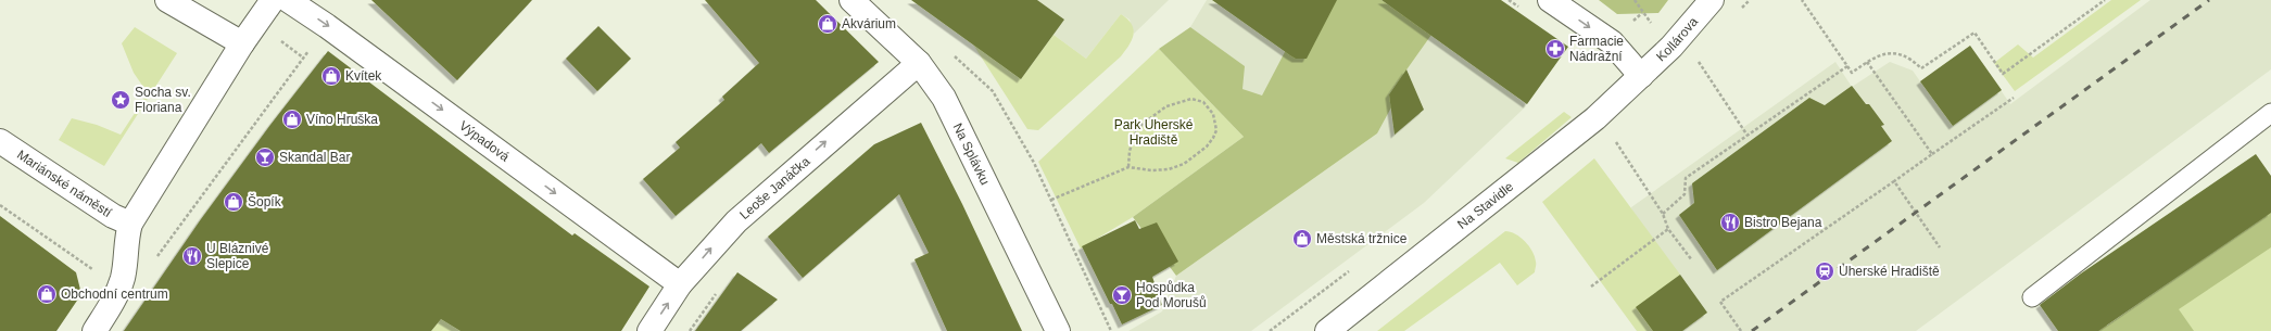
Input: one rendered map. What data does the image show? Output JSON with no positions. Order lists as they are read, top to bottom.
{
  "streets": {
    "street": [
      "Kollárova",
      "Výpadová",
      "Na Splávku",
      "Mariánské náměstí",
      "Leoše Janáčka",
      "Na Stavidle"
    ]
  },
  "crossings": [
    ["Kollárova", "Na Stavidle"],
    ["Výpadová", "Leoše Janáčka"],
    ["Na Splávku", "Leoše Janáčka"]
  ],
  "one_way": ["Výpadová", "Leoše Janáčka"],
  "parks": ["Park Uherské Hradiště"],
  "places": {
    "shop": [
      "Akvárium",
      "Kvítek",
      "Víno Hruška",
      "Šopík",
      "Městská tržnice",
      "Obchodní centrum"
    ],
    "pharmacy": ["Farmacie Nádražní"],
    "place": ["Socha sv. Floriana"],
    "bar": ["Skandal Bar", "Hospůdka Pod Morušů"],
    "restaurant": ["Bistro Bejana", "U Bláznivé Slepice"],
    "station": ["Uherské Hradiště"]
  }
}
